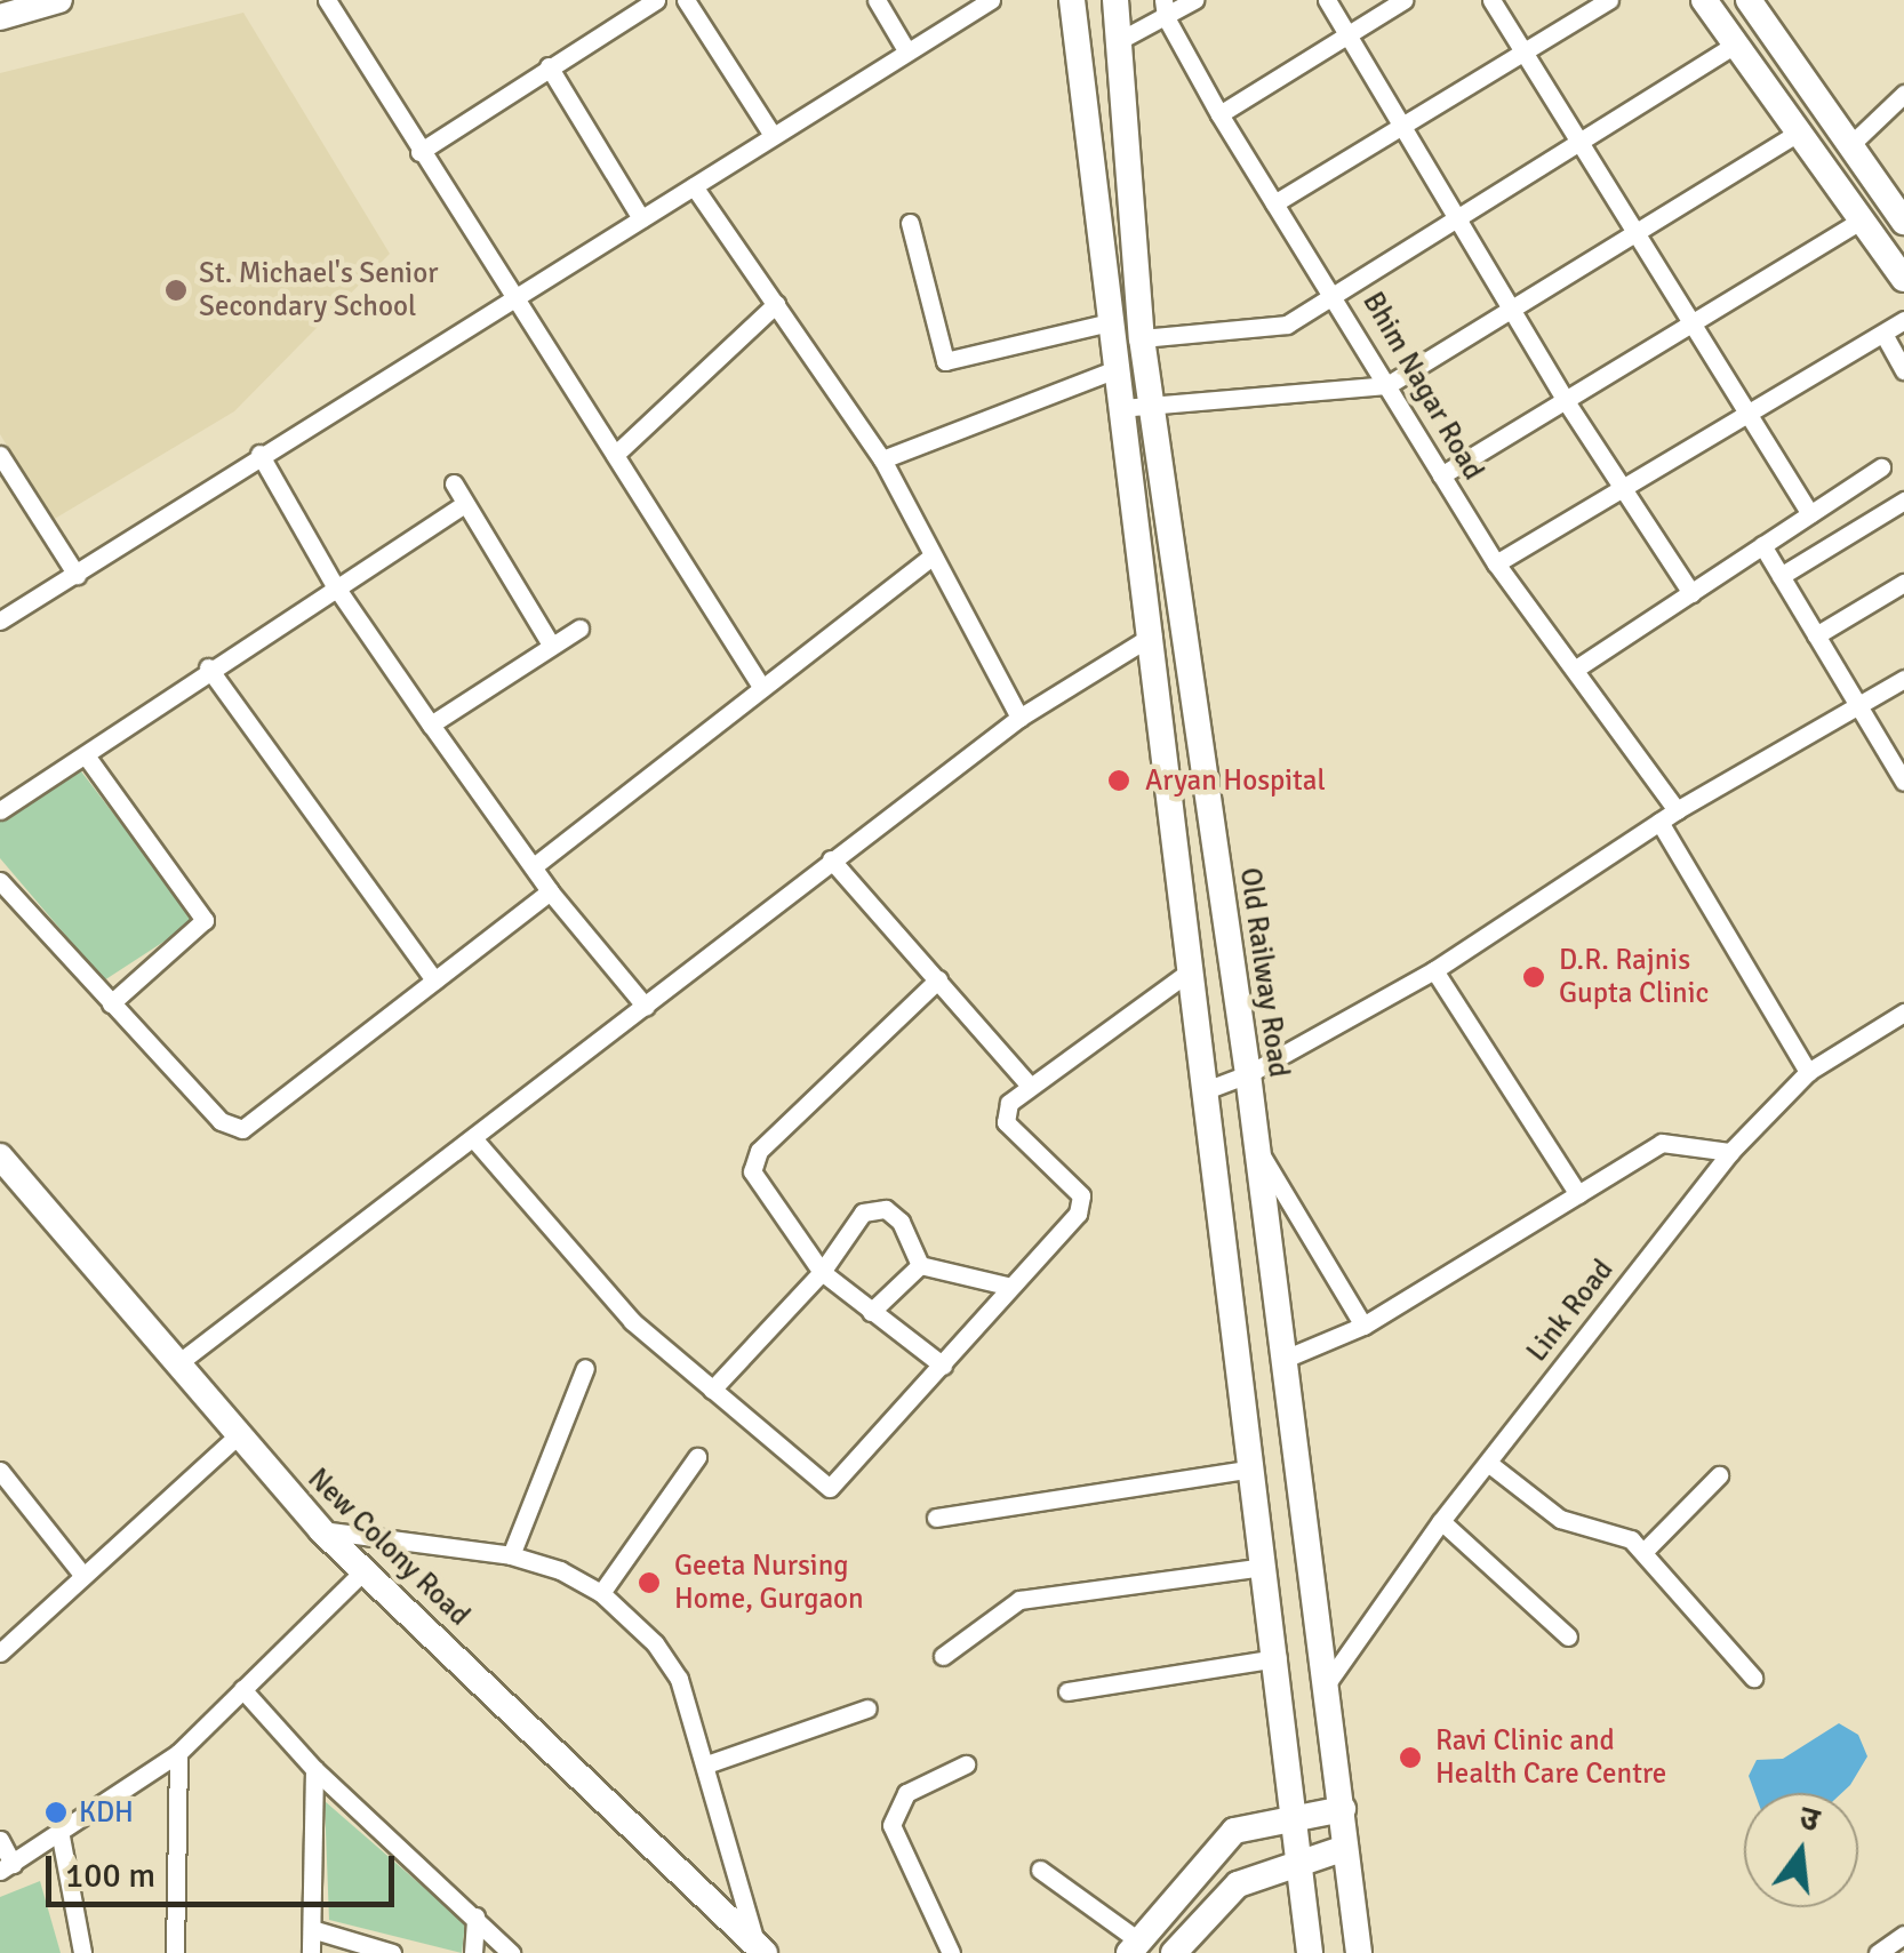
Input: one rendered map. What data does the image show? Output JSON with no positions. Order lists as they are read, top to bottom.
{
  "streets": {
    "main road": ["Old Railway Road", "New Colony Road"],
    "street": ["Bhim Nagar Road", "Link Road"]
  },
  "crossings": [
    ["Old Railway Road", "Link Road"]
  ],
  "places": [
    "St. Michael's Senior Secondary School",
    "Aryan Hospital",
    "D.R. Rajnis Gupta Clinic",
    "Geeta Nursing Home, Gurgaon",
    "Ravi Clinic and Health Care Centre",
    "KDH"
  ],
  "scale_bar": "100 m",
  "north": "top"
}
